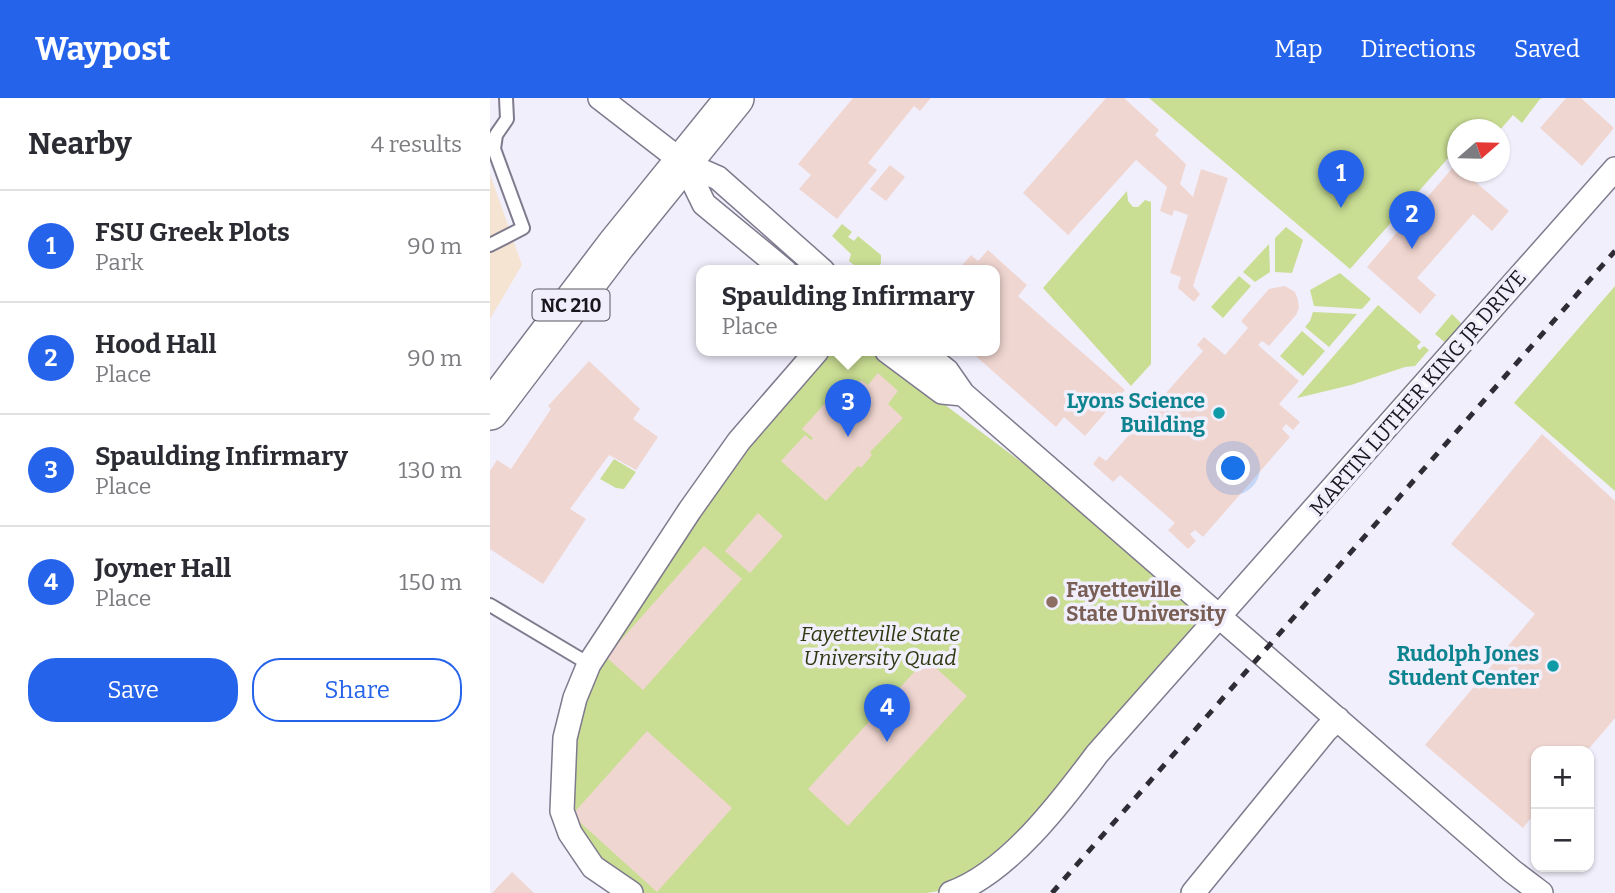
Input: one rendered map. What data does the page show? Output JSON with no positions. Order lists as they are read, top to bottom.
{
  "streets": {
    "main road": ["NC 210"],
    "street": ["MARTIN LUTHER KING JR DRIVE"]
  },
  "parks": ["Fayetteville State University Quad"],
  "places": ["Lyons Science Building", "Fayetteville State University", "Rudolph Jones Student Center"],
  "north": "right",
  "page": {
    "header": "Waypost",
    "nav": ["Map", "Directions", "Saved"],
    "heading": ["Nearby", "4 results"],
    "pins": [
      "1",
      "2",
      "3",
      "4"
    ],
    "list": [
      {
        "mark": "1",
        "name": "FSU Greek Plots",
        "note": "Park",
        "value": "90 m"
      },
      {
        "mark": "2",
        "name": "Hood Hall",
        "note": "Place",
        "value": "90 m"
      },
      {
        "mark": "3",
        "name": "Spaulding Infirmary",
        "note": "Place",
        "value": "130 m"
      },
      {
        "mark": "4",
        "name": "Joyner Hall",
        "note": "Place",
        "value": "150 m"
      }
    ],
    "popup": ["Spaulding Infirmary", "Place"],
    "buttons": ["Save", "Share"],
    "map_buttons": ["+", "−"]
  }
}
